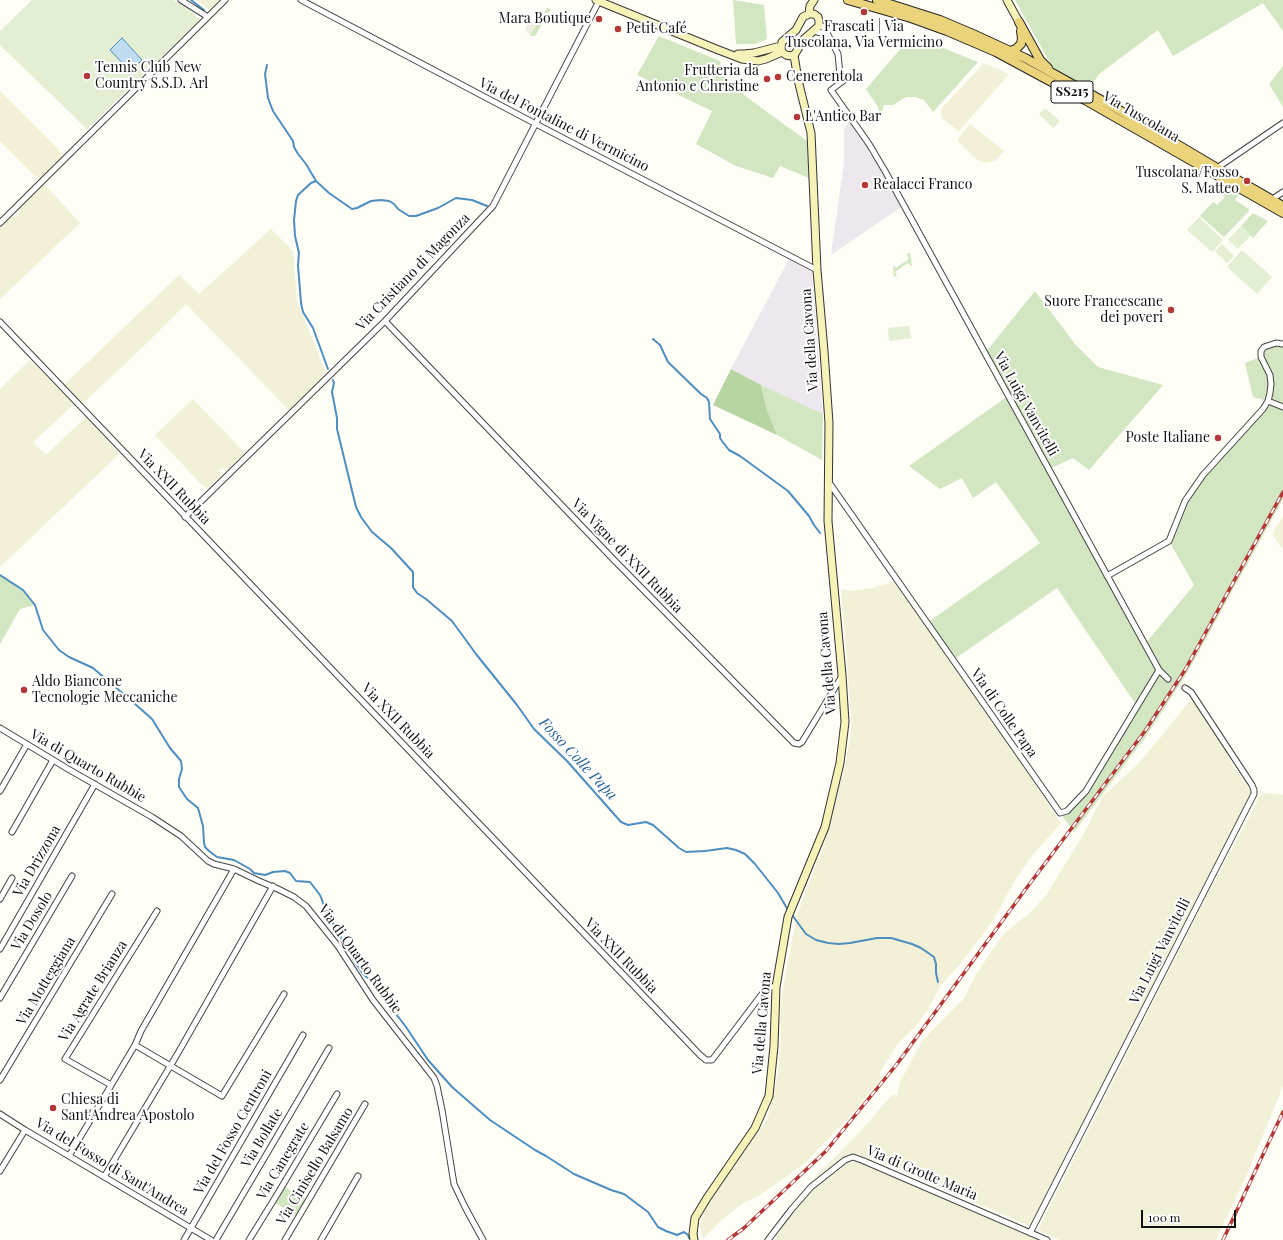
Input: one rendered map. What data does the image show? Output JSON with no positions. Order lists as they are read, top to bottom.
{
  "streets": {
    "main road": ["SS215", "Via Tuscolana", "Via della Cavona"],
    "street": [
      "Via del Fontaline di Vermicino",
      "Via Cristiano di Magonza",
      "Via Luigi Vanvitelli",
      "Via XXII Rubbia",
      "Via Vigne di XXII Rubbia",
      "Via di Colle Papa",
      "Via di Quarto Rubbie",
      "Via Drizzona",
      "Via Dosolo",
      "Via Motteggiana",
      "Via Agrate Brianza",
      "Via del Fosso Centroni",
      "Via Bollate",
      "Via Canegrate",
      "Via Cinisello Balsamo",
      "Via del Fosso di Sant'Andrea",
      "Via di Grotte Maria"
    ]
  },
  "crossings": [
    ["Via del Fontaline di Vermicino", "Via Cristiano di Magonza"],
    ["Via del Fontaline di Vermicino", "Via della Cavona"],
    ["Via Cristiano di Magonza", "Via XXII Rubbia"],
    ["Via Cristiano di Magonza", "Via Vigne di XXII Rubbia"],
    ["Via della Cavona", "Via XXII Rubbia"],
    ["Via della Cavona", "Via Vigne di XXII Rubbia"],
    ["Via della Cavona", "Via di Colle Papa"],
    ["Via Luigi Vanvitelli", "Via di Colle Papa"],
    ["Via Luigi Vanvitelli", "Via di Grotte Maria"],
    ["Via di Quarto Rubbie", "Via Drizzona"],
    ["Via del Fosso Centroni", "Via del Fosso di Sant'Andrea"]
  ],
  "water": ["Fosso Colle Papa"],
  "places": [
    "Frascati | Via Tuscolana, Via Vermicino",
    "Mara Boutique",
    "Petit Café",
    "Tennis Club New Country S.S.D. Arl",
    "Cenerentola",
    "Frutteria da Antonio e Christine",
    "L'Antico Bar",
    "Tuscolana/Fosso S. Matteo",
    "Realacci Franco",
    "Suore Francescane dei poveri",
    "Poste Italiane",
    "Aldo Biancone Tecnologie Meccaniche",
    "Chiesa di Sant'Andrea Apostolo"
  ],
  "scale_bar": "100 m"
}
